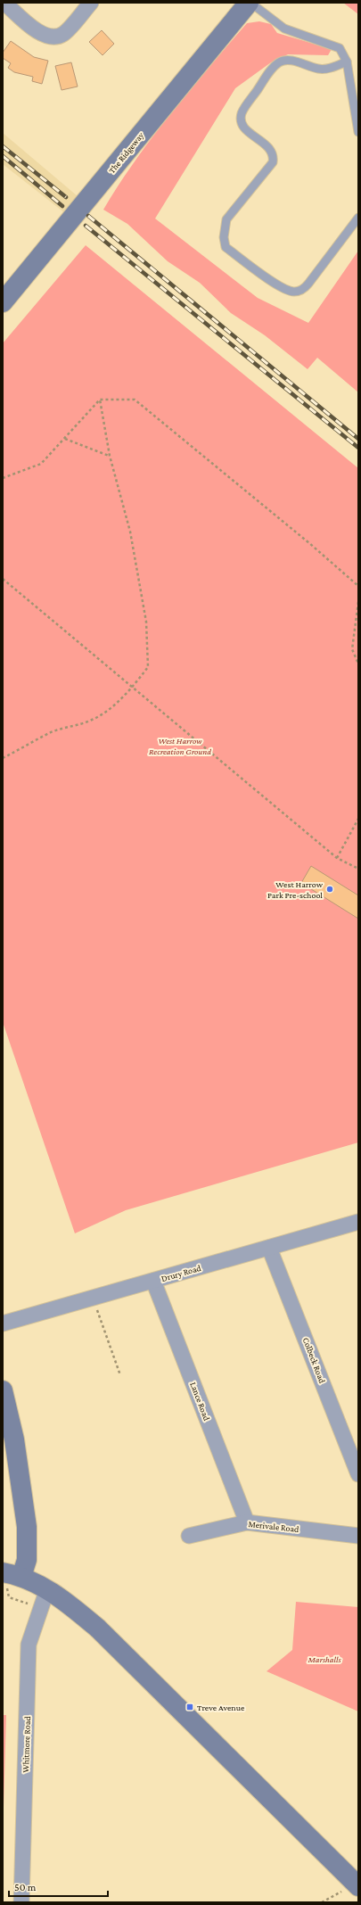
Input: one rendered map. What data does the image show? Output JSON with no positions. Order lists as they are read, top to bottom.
{
  "streets": {
    "street": [
      "The Ridgeway",
      "Drury Road",
      "Colbeck Road",
      "Lance Road",
      "Merivale Road",
      "Whitmore Road"
    ]
  },
  "crossings": [
    ["Drury Road", "Colbeck Road"],
    ["Drury Road", "Lance Road"],
    ["Lance Road", "Merivale Road"]
  ],
  "parks": ["West Harrow Recreation Ground", "Marshalls"],
  "places": {
    "other": ["West Harrow Park Pre-school"],
    "transit": ["Treve Avenue"]
  },
  "scale_bar": "50 m"
}
